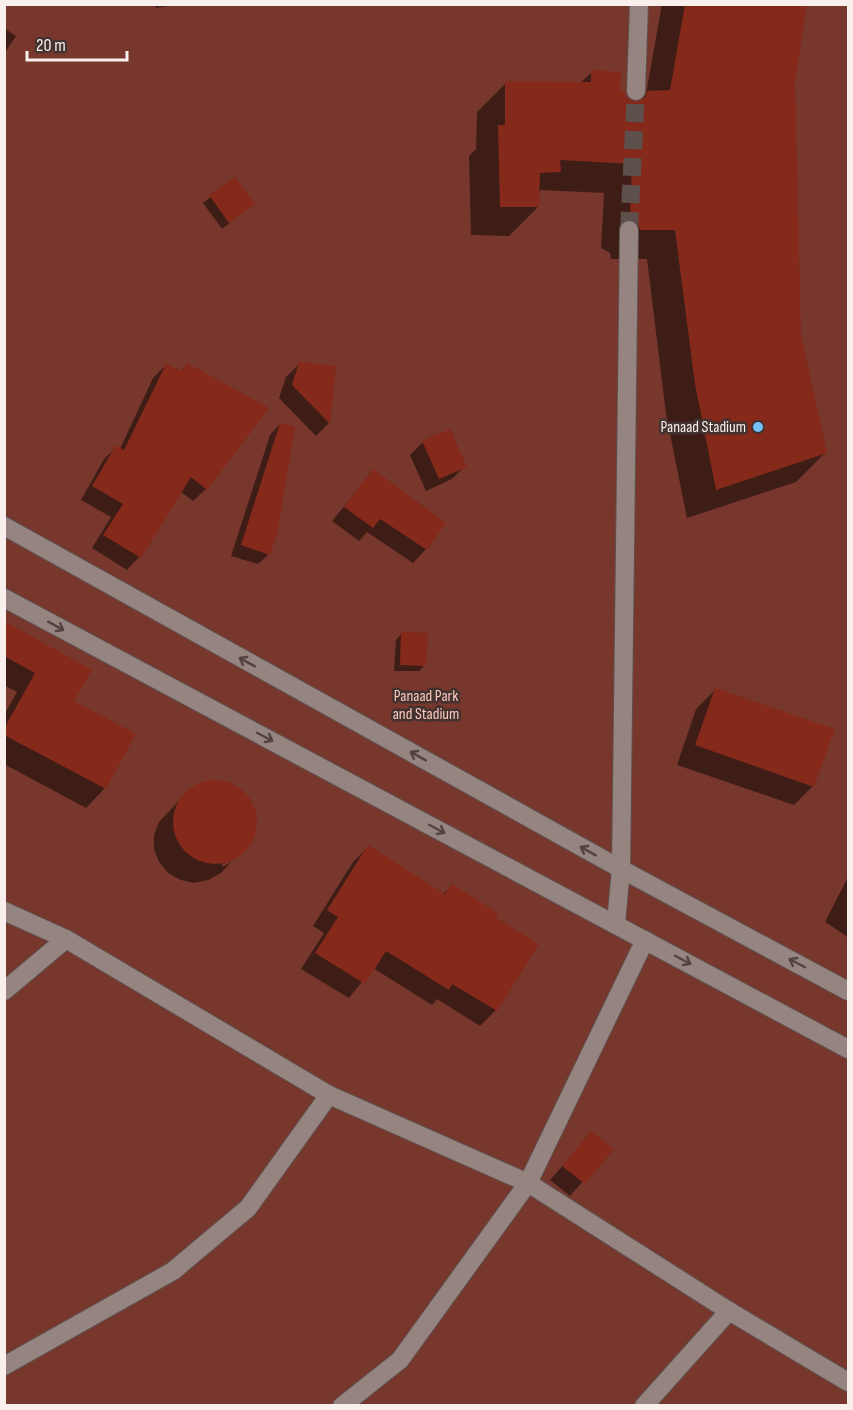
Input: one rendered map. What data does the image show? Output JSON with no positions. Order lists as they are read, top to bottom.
{
  "parks": ["Panaad Park and Stadium"],
  "places": ["Panaad Stadium"],
  "scale_bar": "20 m"
}
